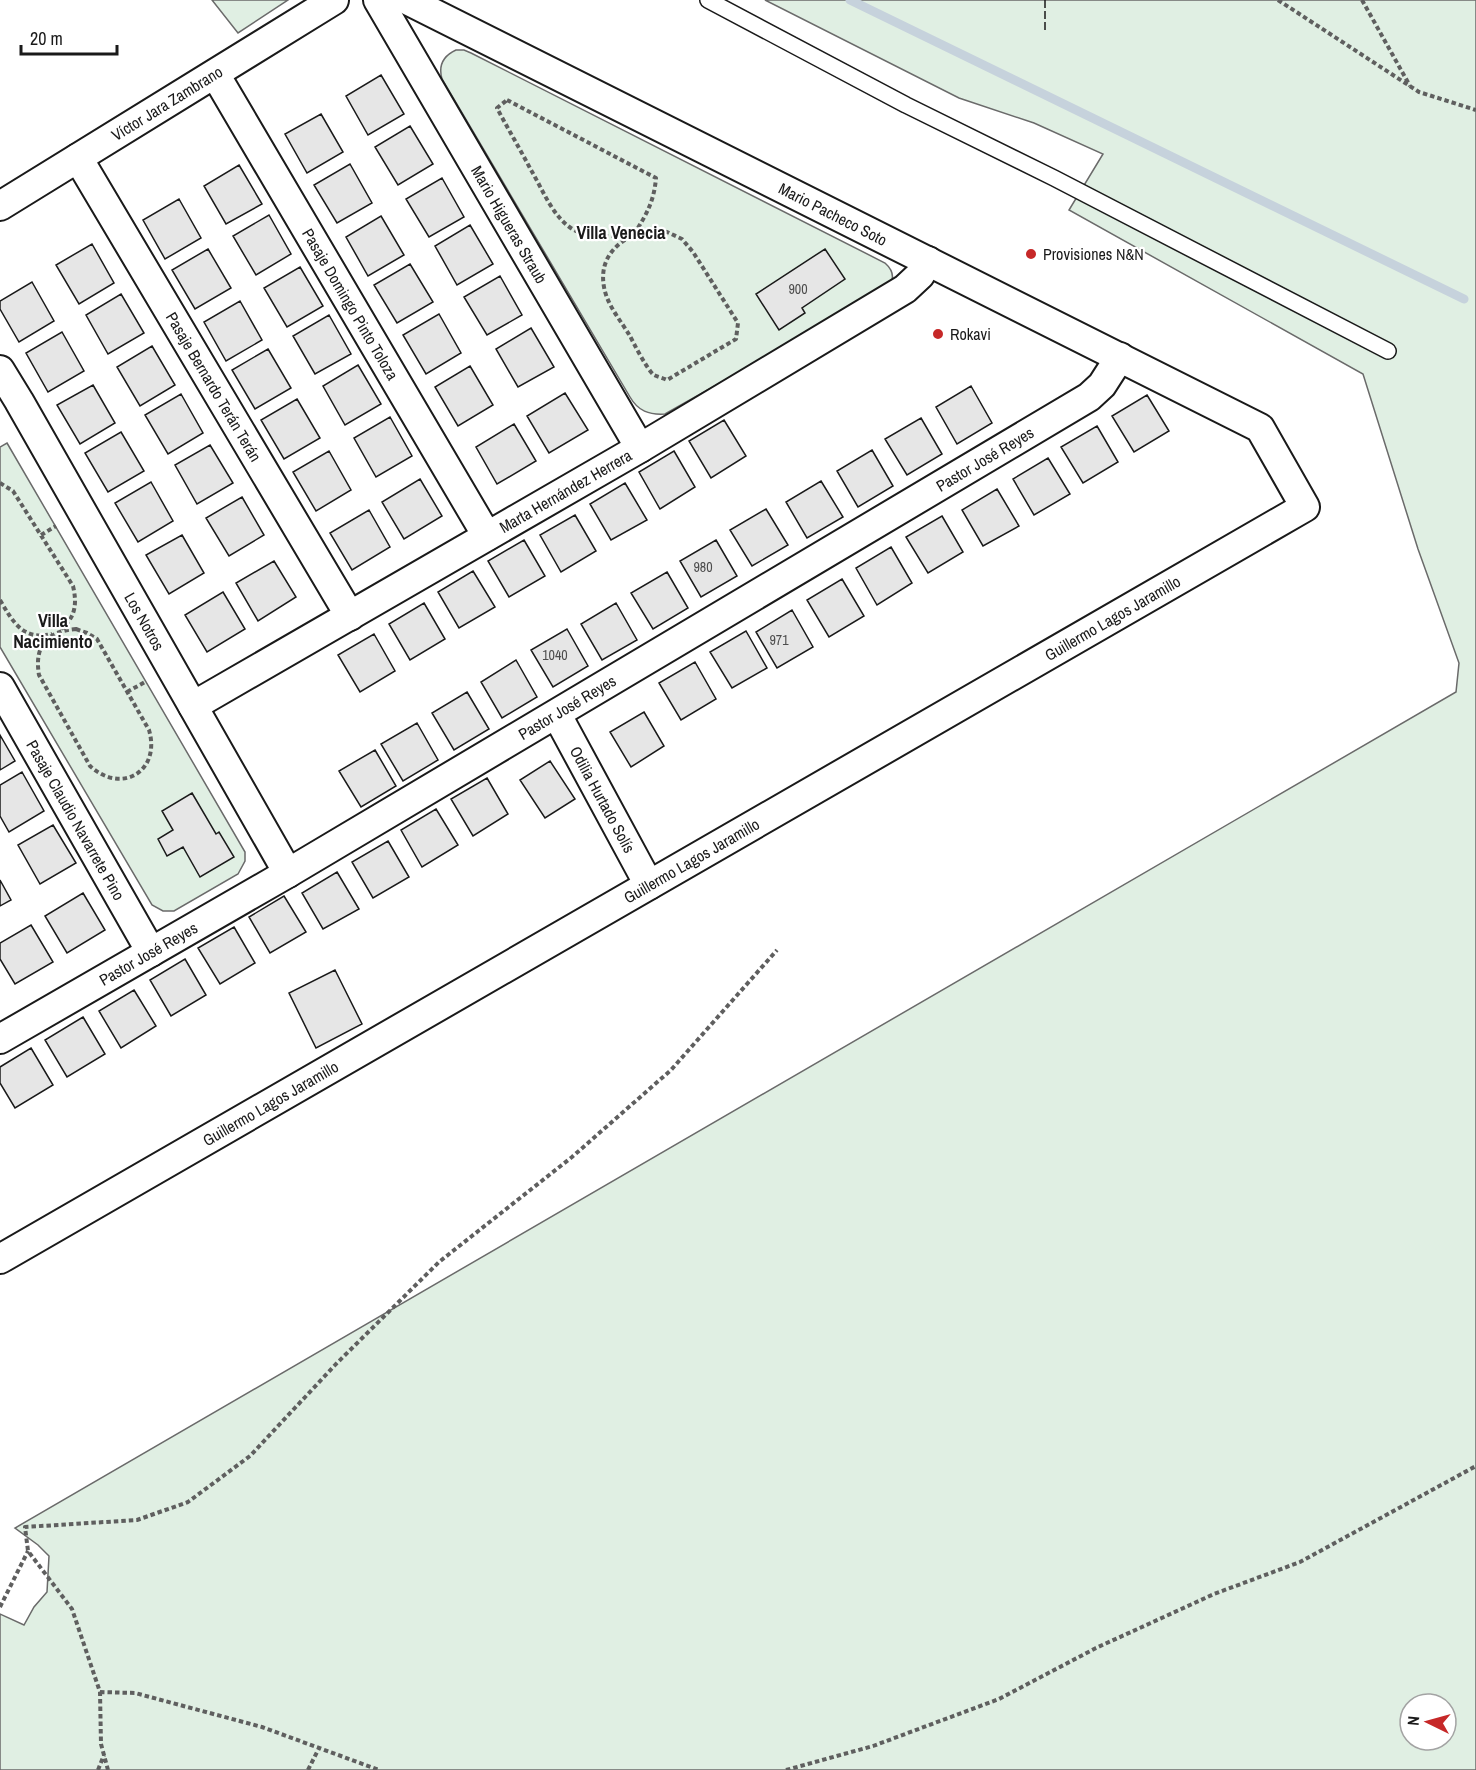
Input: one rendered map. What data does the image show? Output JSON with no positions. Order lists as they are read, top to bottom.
{
  "streets": {
    "street": [
      "Víctor Jara Zambrano",
      "Mario Pacheco Soto",
      "Mario Higueras Straub",
      "Pasaje Domingo Pinto Toloza",
      "Pasaje Bernardo Terán Terán",
      "Pastor José Reyes",
      "Marta Hernández Herrera",
      "Guillermo Lagos Jaramillo",
      "Los Notros",
      "Odilia Hurtado Solís",
      "Pasaje Claudio Navarrete Pino"
    ]
  },
  "crossings": [
    ["Víctor Jara Zambrano", "Pasaje Domingo Pinto Toloza"],
    ["Víctor Jara Zambrano", "Pasaje Bernardo Terán Terán"],
    ["Mario Pacheco Soto", "Pastor José Reyes"],
    ["Mario Pacheco Soto", "Marta Hernández Herrera"],
    ["Mario Pacheco Soto", "Guillermo Lagos Jaramillo"],
    ["Mario Higueras Straub", "Marta Hernández Herrera"],
    ["Pasaje Domingo Pinto Toloza", "Marta Hernández Herrera"],
    ["Pasaje Bernardo Terán Terán", "Marta Hernández Herrera"],
    ["Pastor José Reyes", "Los Notros"],
    ["Pastor José Reyes", "Odilia Hurtado Solís"],
    ["Pastor José Reyes", "Pasaje Claudio Navarrete Pino"],
    ["Marta Hernández Herrera", "Los Notros"],
    ["Guillermo Lagos Jaramillo", "Odilia Hurtado Solís"]
  ],
  "districts": ["Villa Venecia", "Villa Nacimiento"],
  "places": ["Provisiones N&N", "Rokavi"],
  "house_numbers": [
    "900",
    "980",
    "971",
    "1040"
  ],
  "scale_bar": "20 m",
  "north": "left"
}
